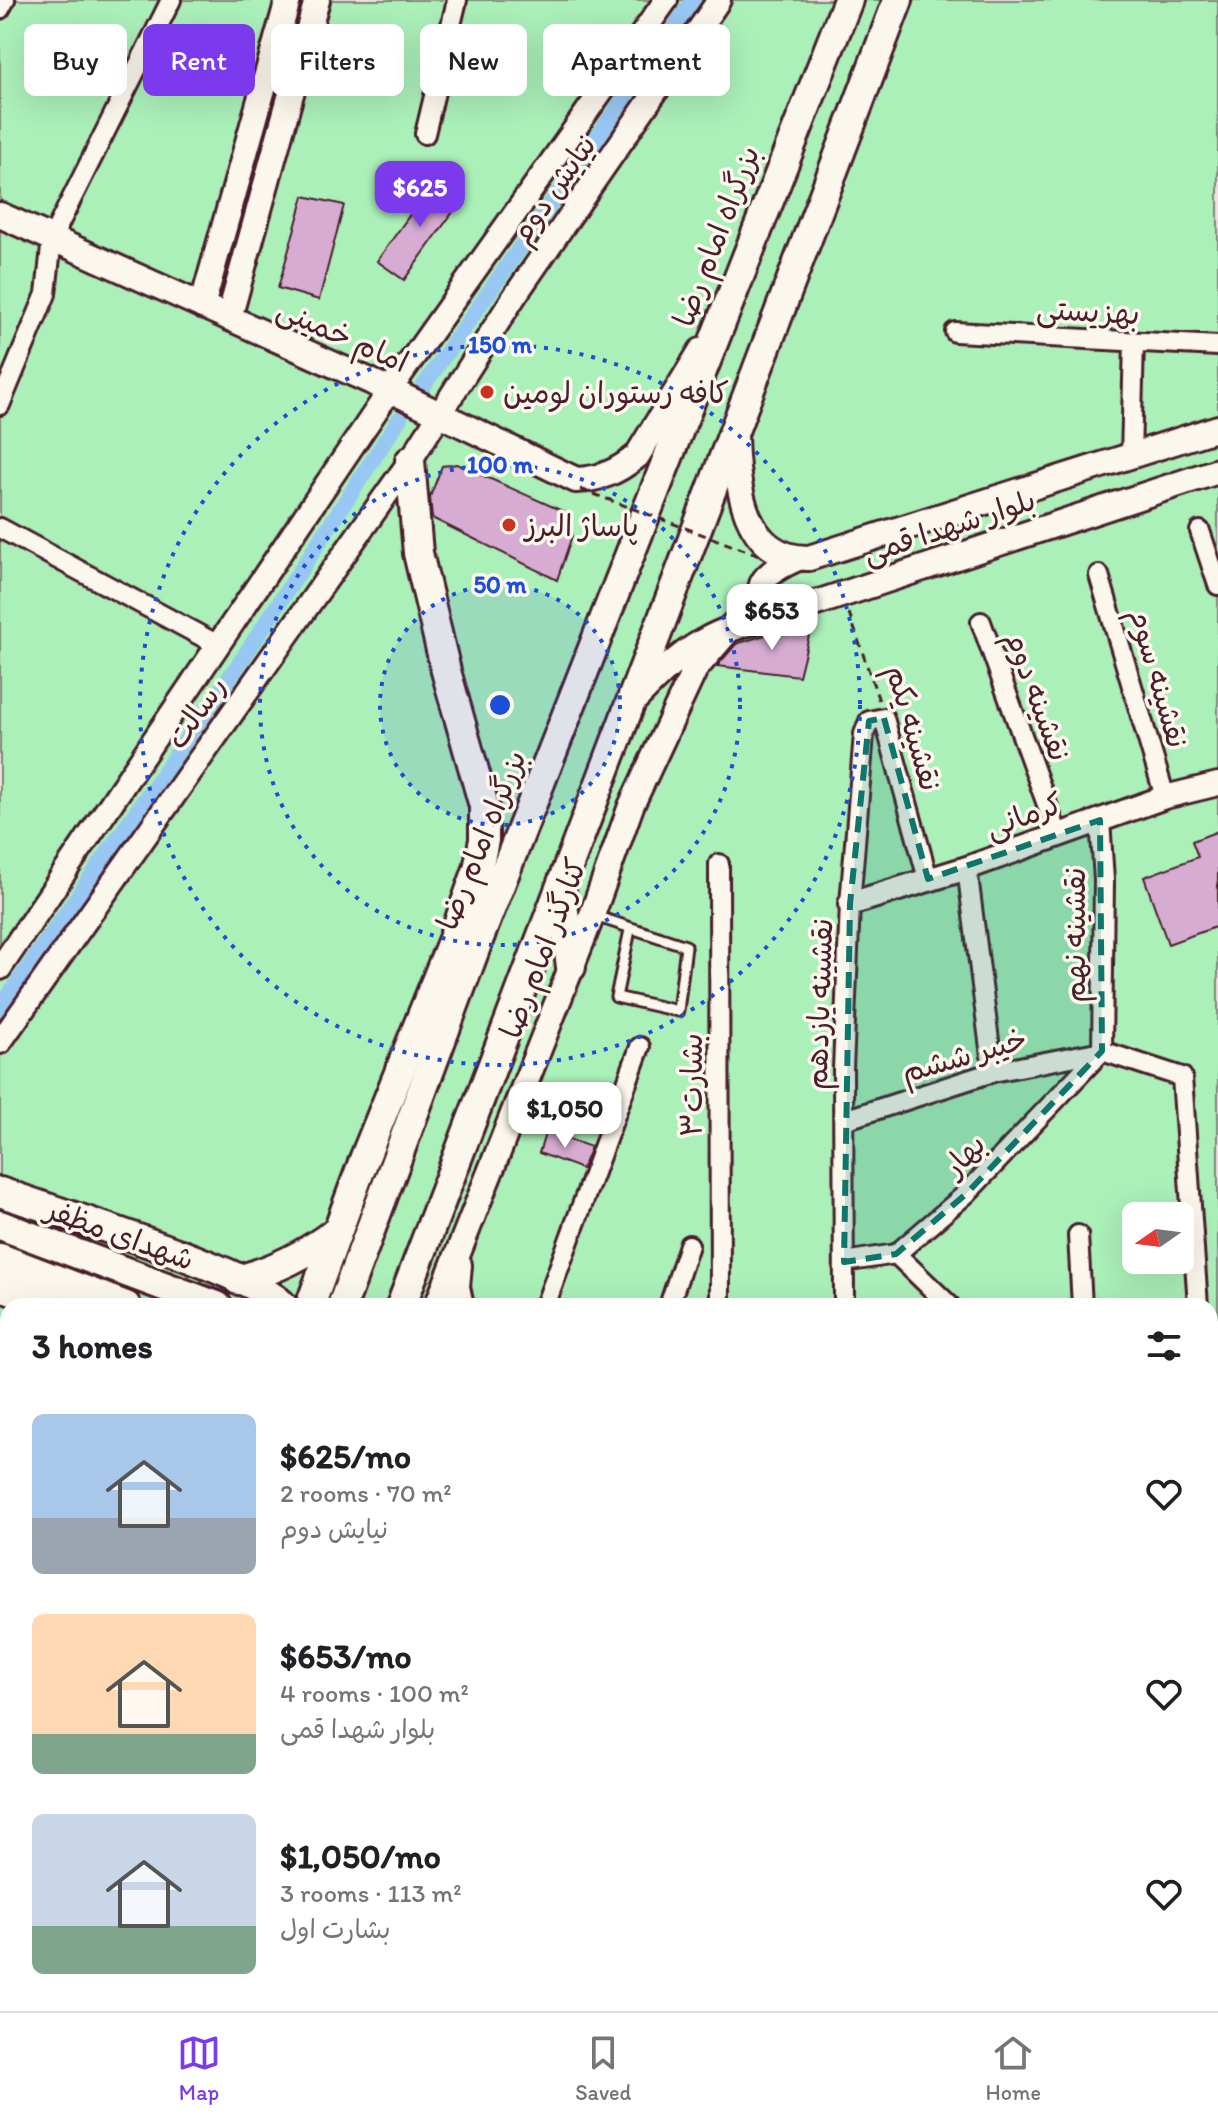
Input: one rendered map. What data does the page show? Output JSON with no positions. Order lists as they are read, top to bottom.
{
  "streets": {
    "main road": [
      "بزرگراه امام رضا",
      "امام خمینی",
      "بلوار شهدا قمی",
      "کنارگذر امام رضا",
      "شهدای مظفر"
    ],
    "street": [
      "نیایش دوم",
      "بهزیستی",
      "نقشینه سوم",
      "نقشینه دوم",
      "رسالت",
      "نقشینه یکم",
      "کرمانی",
      "نقشینه نهم",
      "نقشینه یازدهم",
      "خیبر ششم",
      "بشارت۳",
      "بهار"
    ]
  },
  "crossings": [
    ["نیایش دوم", "امام خمینی"],
    ["نیایش دوم", "رسالت"],
    ["بزرگراه امام رضا", "امام خمینی"],
    ["امام خمینی", "رسالت"],
    ["بلوار شهدا قمی", "نقشینه یکم"],
    ["بلوار شهدا قمی", "کنارگذر امام رضا"],
    ["نقشینه سوم", "کرمانی"],
    ["نقشینه دوم", "کرمانی"],
    ["نقشینه یکم", "کرمانی"],
    ["نقشینه یکم", "نقشینه یازدهم"],
    ["کرمانی", "نقشینه نهم"],
    ["کرمانی", "نقشینه یازدهم"],
    ["نقشینه نهم", "خیبر ششم"],
    ["نقشینه نهم", "بهار"],
    ["نقشینه یازدهم", "خیبر ششم"],
    ["خیبر ششم", "بهار"]
  ],
  "places": ["کافه رستوران لومین", "پاساژ البرز"],
  "north": "left",
  "page": {
    "chip": [
      "Buy",
      "Rent",
      "Filters",
      "New",
      "Apartment"
    ],
    "price": ["$625", "$653", "$1,050"],
    "heading": "3 homes",
    "list": [
      {
        "name": "$625/mo",
        "note": "2 rooms · 70 m² · نیایش دوم"
      },
      {
        "name": "$653/mo",
        "note": "4 rooms · 100 m² · بلوار شهدا قمی"
      },
      {
        "name": "$1,050/mo",
        "note": "3 rooms · 113 m² · بشارت اول"
      }
    ],
    "tabs": ["Map", "Saved", "Home"]
  },
  "rings": ["150 m", "100 m", "50 m"]
}
